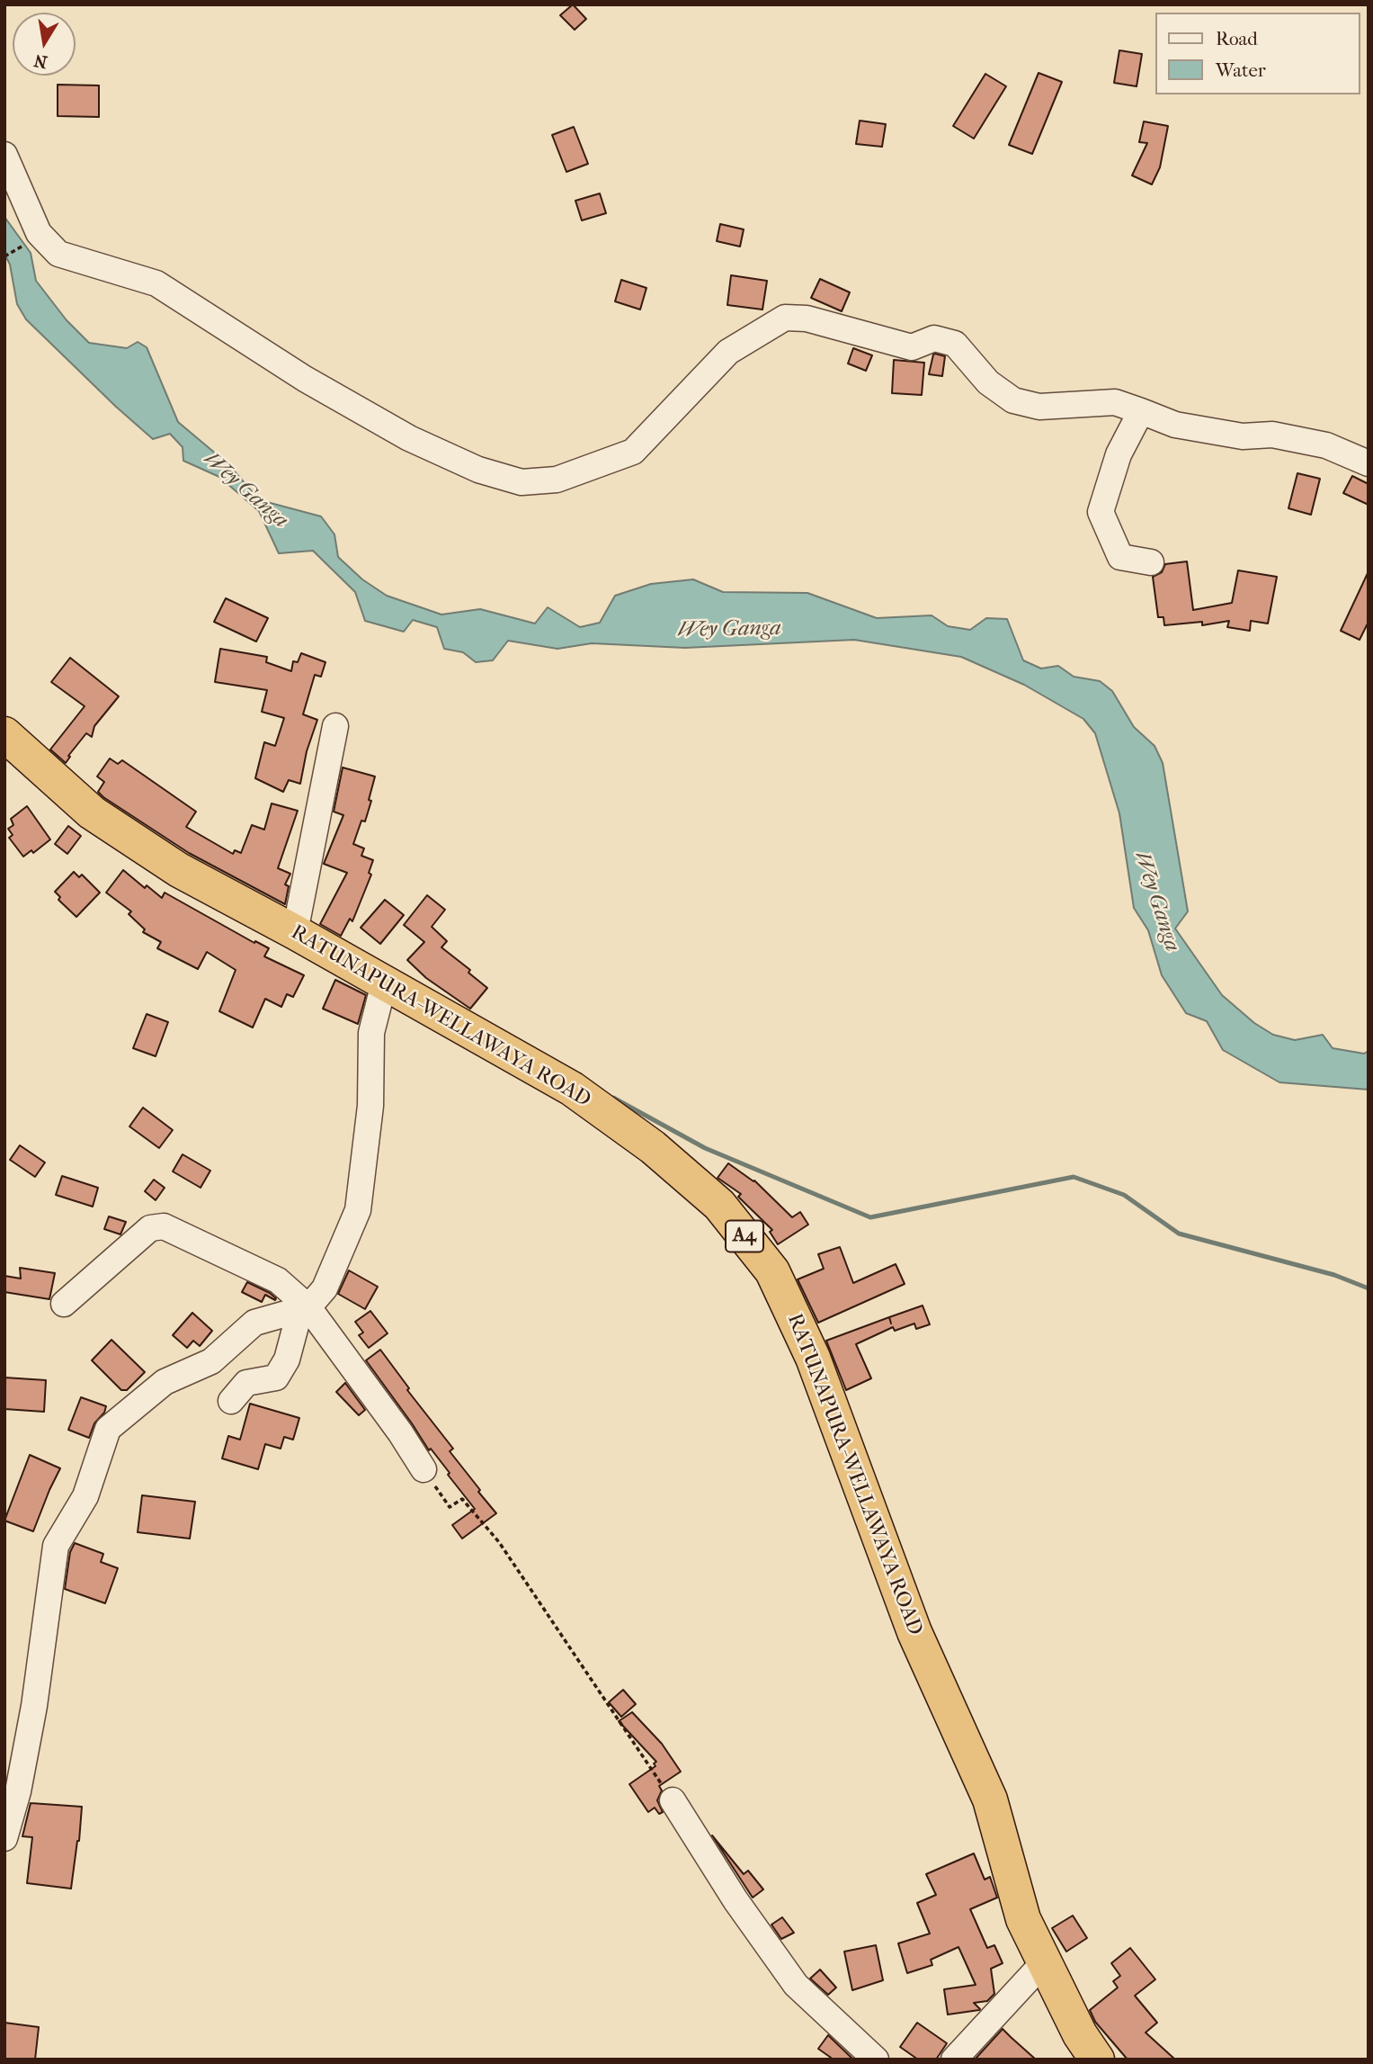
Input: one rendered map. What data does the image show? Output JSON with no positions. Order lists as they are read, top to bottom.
{
  "streets": {
    "highway": ["RATUNAPURA-WELLAWAYA ROAD", "A4"]
  },
  "water": ["Wey Ganga"],
  "legend": ["Road", "Water"],
  "north": "bottom"
}
